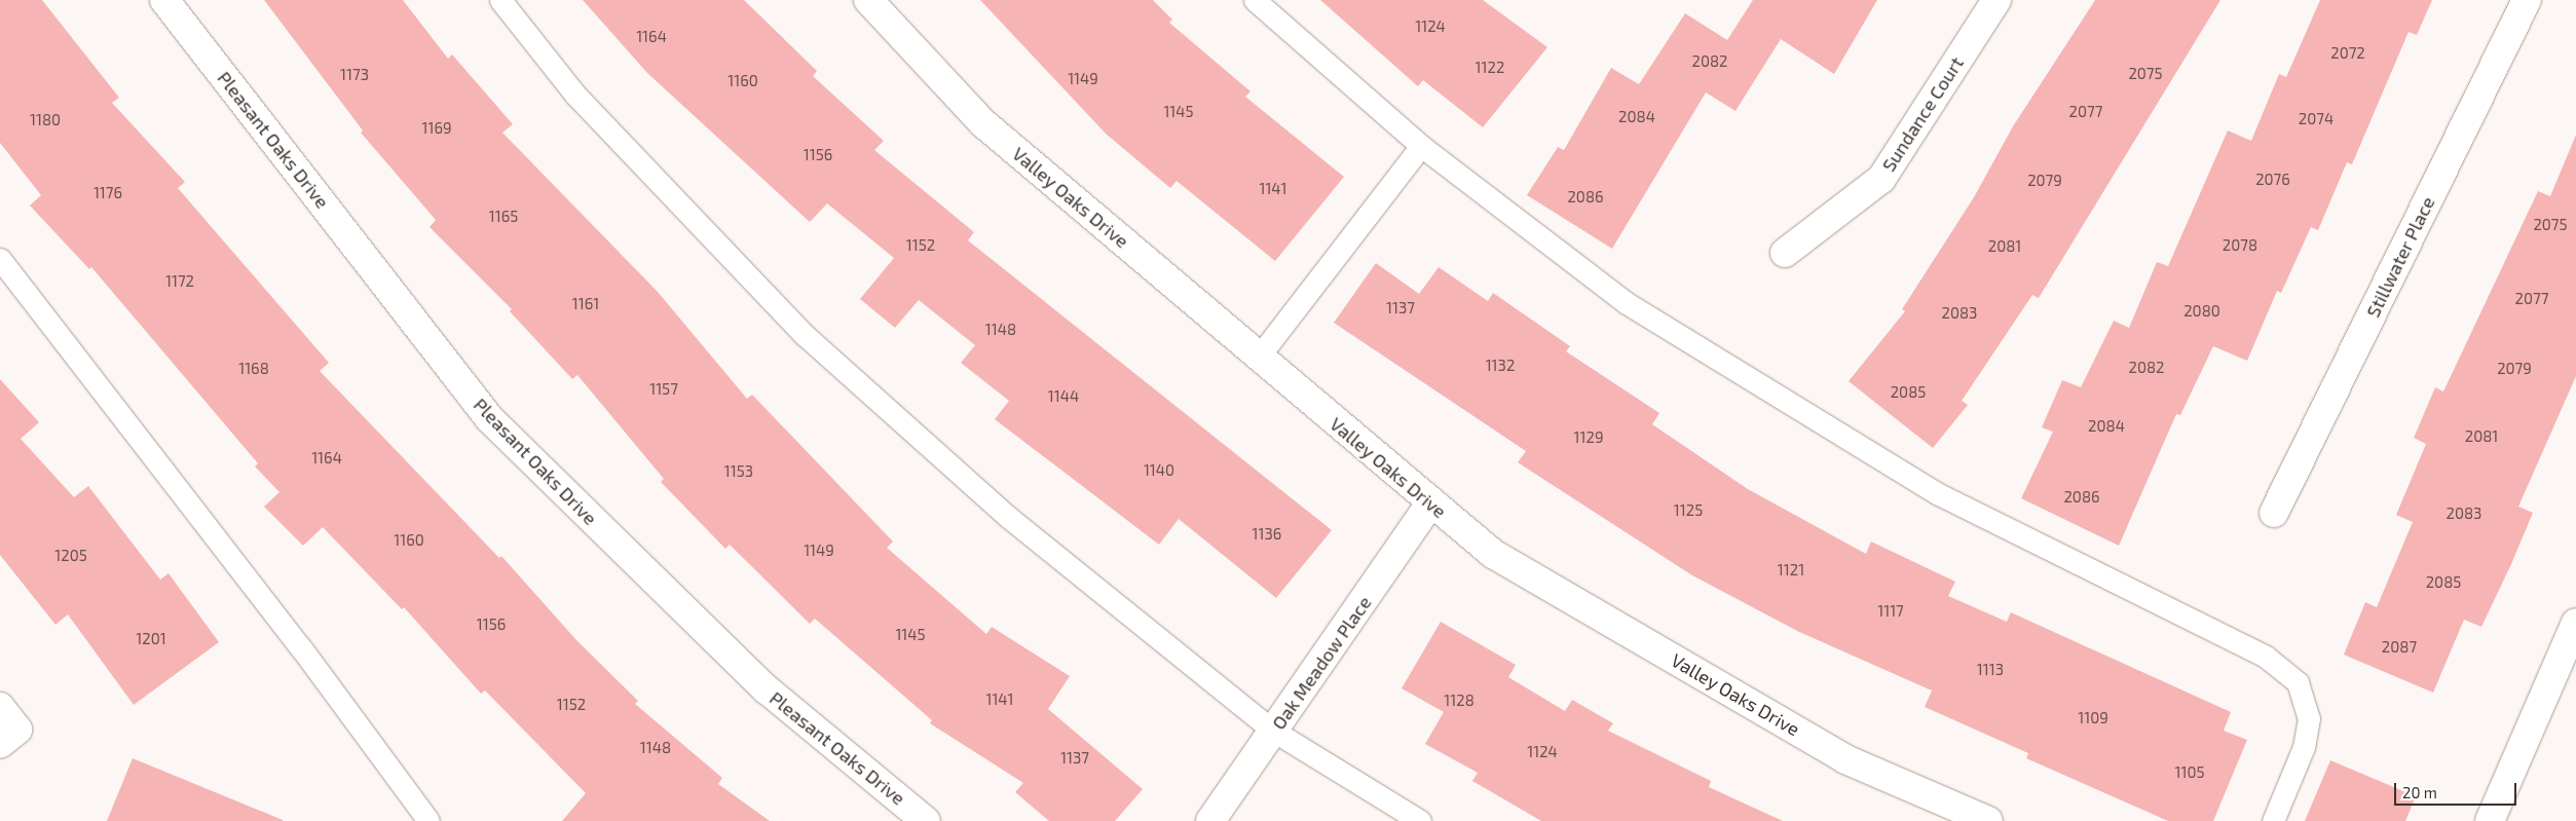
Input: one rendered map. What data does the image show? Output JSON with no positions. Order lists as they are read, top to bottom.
{
  "streets": {
    "street": [
      "Sundance Court",
      "Pleasant Oaks Drive",
      "Valley Oaks Drive",
      "Stillwater Place",
      "Oak Meadow Place"
    ]
  },
  "crossings": [
    ["Valley Oaks Drive", "Oak Meadow Place"]
  ],
  "house_numbers": [
    "1124",
    "1164",
    "2072",
    "2082",
    "1122",
    "2075",
    "1173",
    "1149",
    "1160",
    "1145",
    "2077",
    "2084",
    "2074",
    "1180",
    "1169",
    "1156",
    "2076",
    "2079",
    "1141",
    "1176",
    "2086",
    "1165",
    "2075",
    "1152",
    "2078",
    "2081",
    "1172",
    "2077",
    "1161",
    "1137",
    "2080",
    "2083",
    "1148",
    "1132",
    "2082",
    "1168",
    "2079",
    "1157",
    "2085",
    "1144",
    "2084",
    "2081",
    "1129",
    "1164",
    "1140",
    "1153",
    "2086",
    "1125",
    "2083",
    "1136",
    "1160",
    "1149",
    "1205",
    "1121",
    "2085",
    "1117",
    "1156",
    "1145",
    "1201",
    "2087",
    "1113",
    "1141",
    "1128",
    "1152",
    "1109",
    "1148",
    "1124",
    "1137",
    "1105"
  ],
  "scale_bar": "20 m"
}
